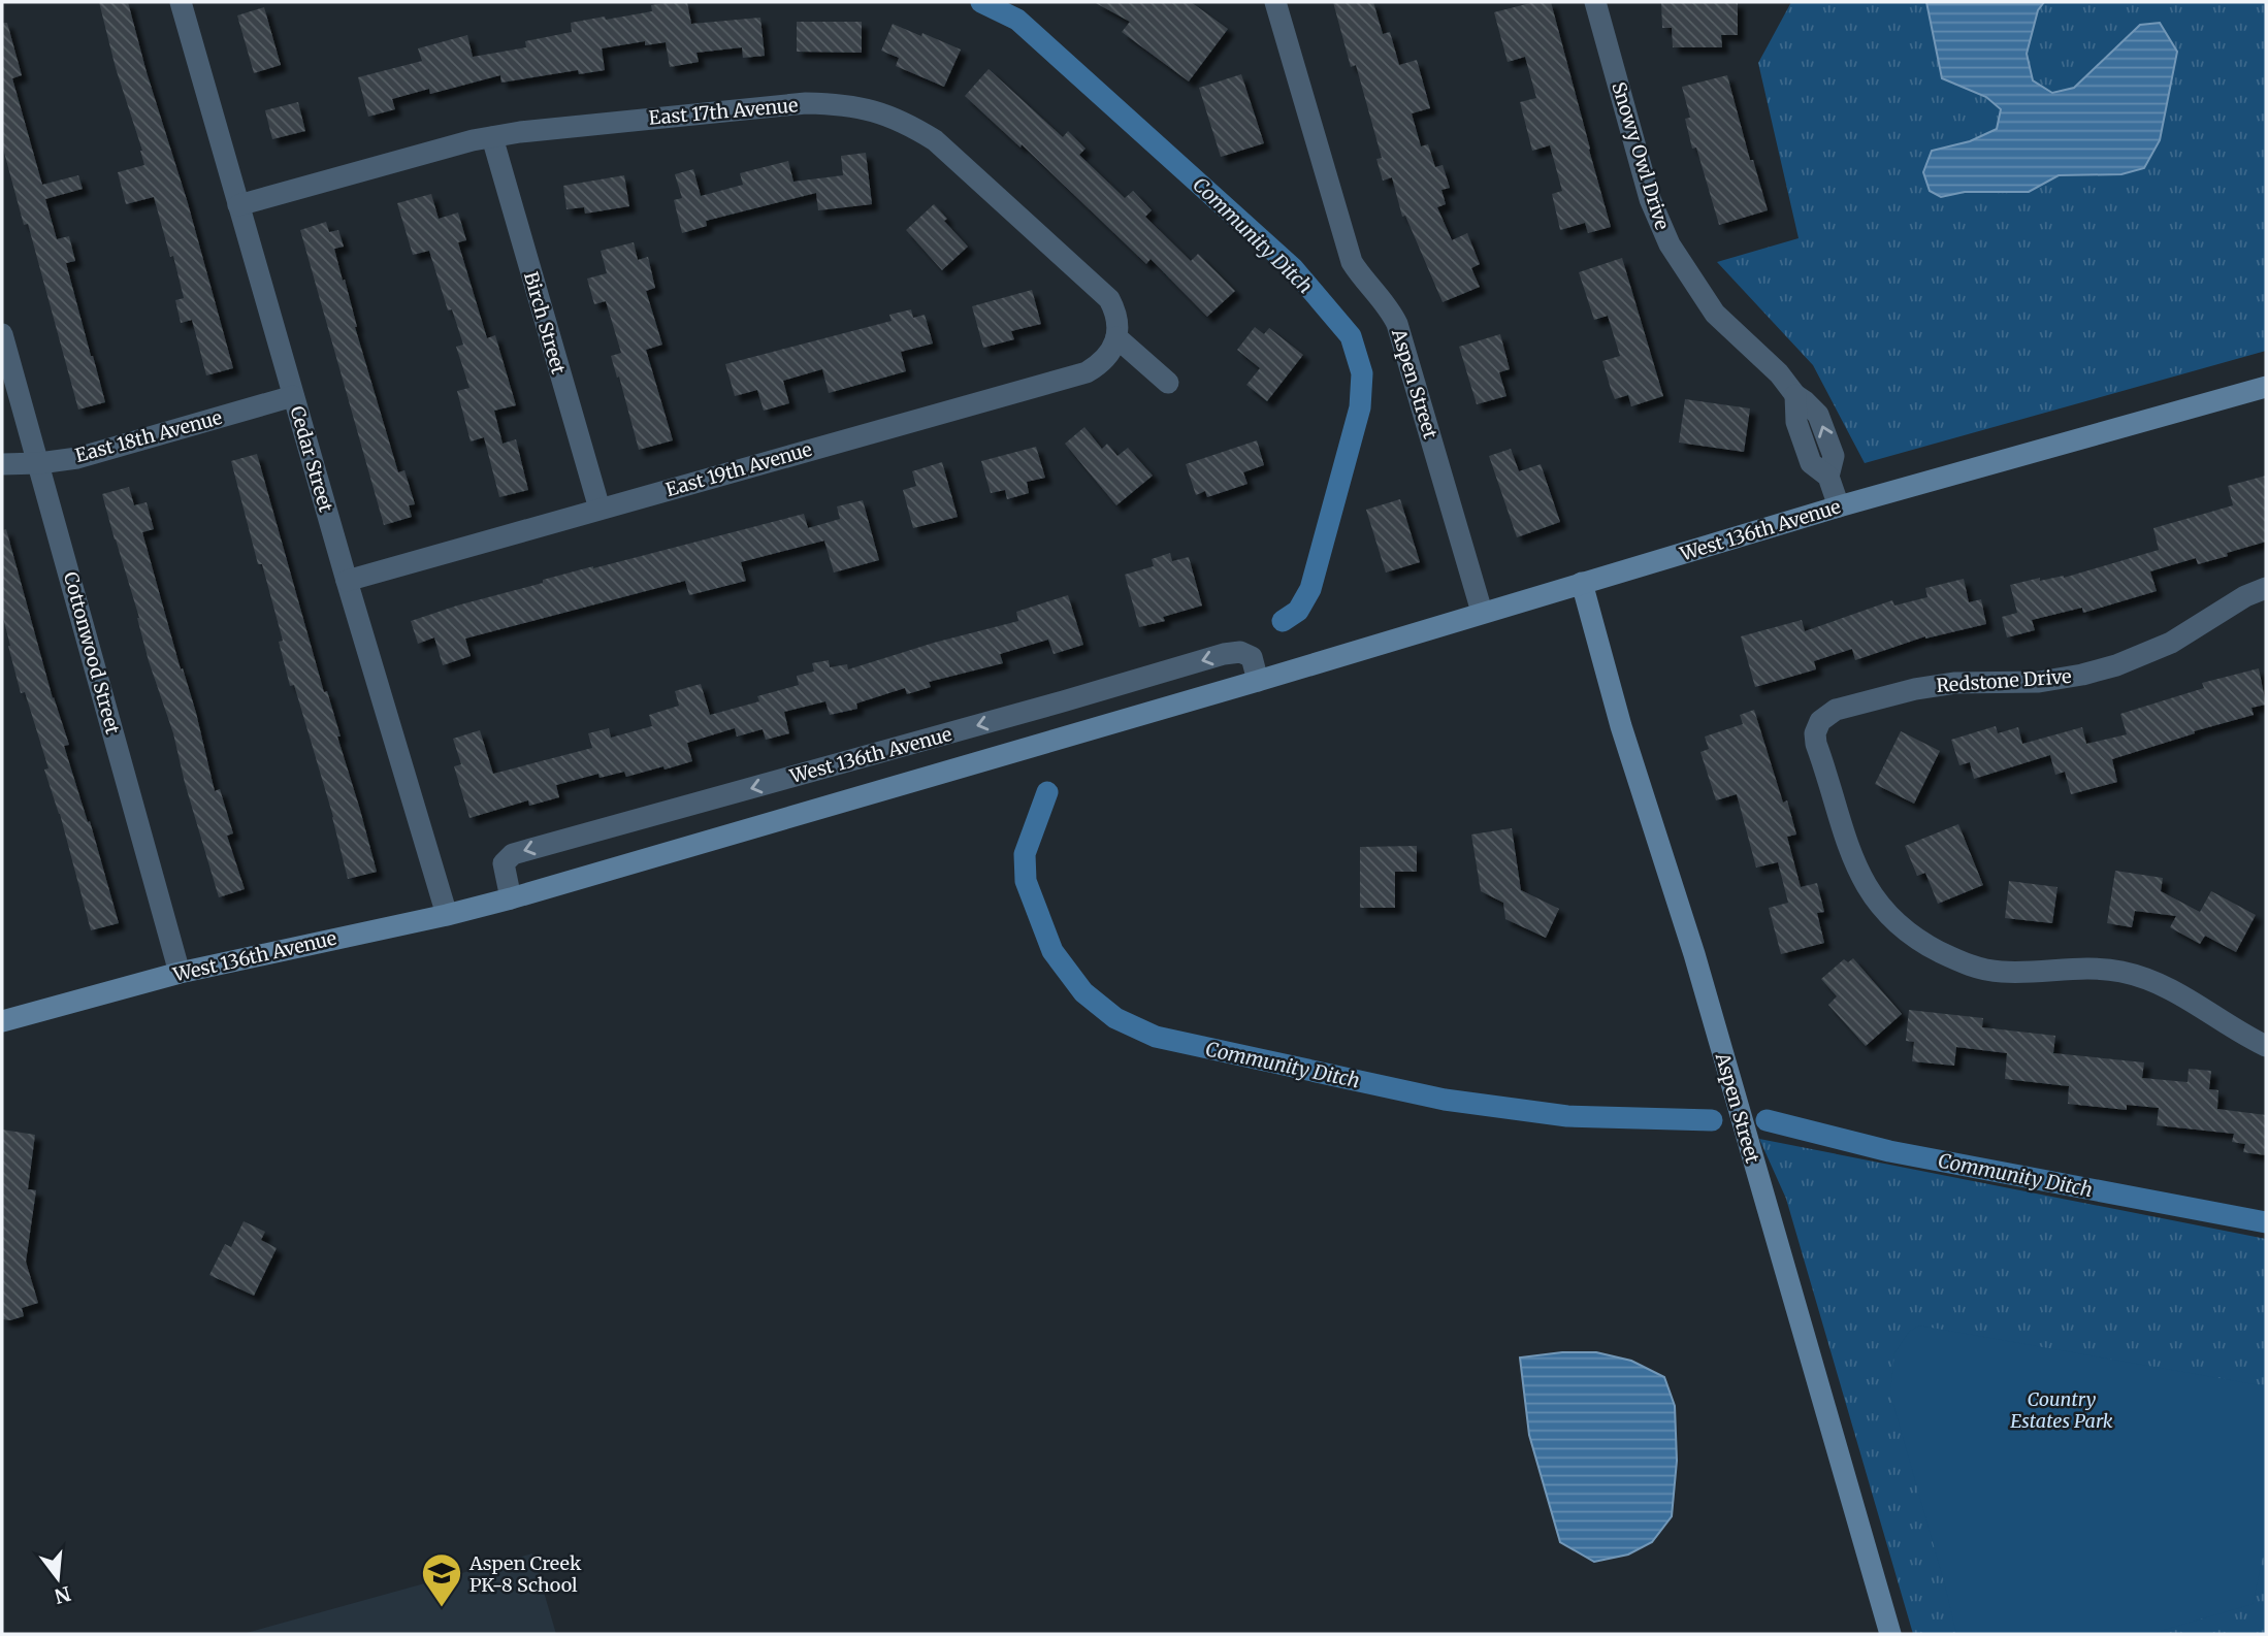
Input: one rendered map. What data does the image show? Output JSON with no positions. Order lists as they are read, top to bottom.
{
  "streets": {
    "main road": ["Aspen Street", "West 136th Avenue"],
    "street": [
      "East 17th Avenue",
      "Snowy Owl Drive",
      "Birch Street",
      "East 18th Avenue",
      "Cedar Street",
      "East 19th Avenue",
      "Cottonwood Street",
      "Redstone Drive"
    ]
  },
  "crossings": [
    ["East 17th Avenue", "Birch Street"],
    ["East 17th Avenue", "Cedar Street"],
    ["East 17th Avenue", "East 19th Avenue"],
    ["Snowy Owl Drive", "West 136th Avenue"],
    ["Birch Street", "East 19th Avenue"],
    ["Aspen Street", "West 136th Avenue"],
    ["East 18th Avenue", "Cedar Street"],
    ["East 18th Avenue", "Cottonwood Street"],
    ["Cedar Street", "East 19th Avenue"],
    ["Cedar Street", "West 136th Avenue"],
    ["West 136th Avenue", "Cottonwood Street"]
  ],
  "water": ["Community Ditch"],
  "parks": ["Country Estates Park"],
  "places": {
    "school or university": ["Aspen Creek PK-8 School"]
  },
  "north": "bottom"
}
